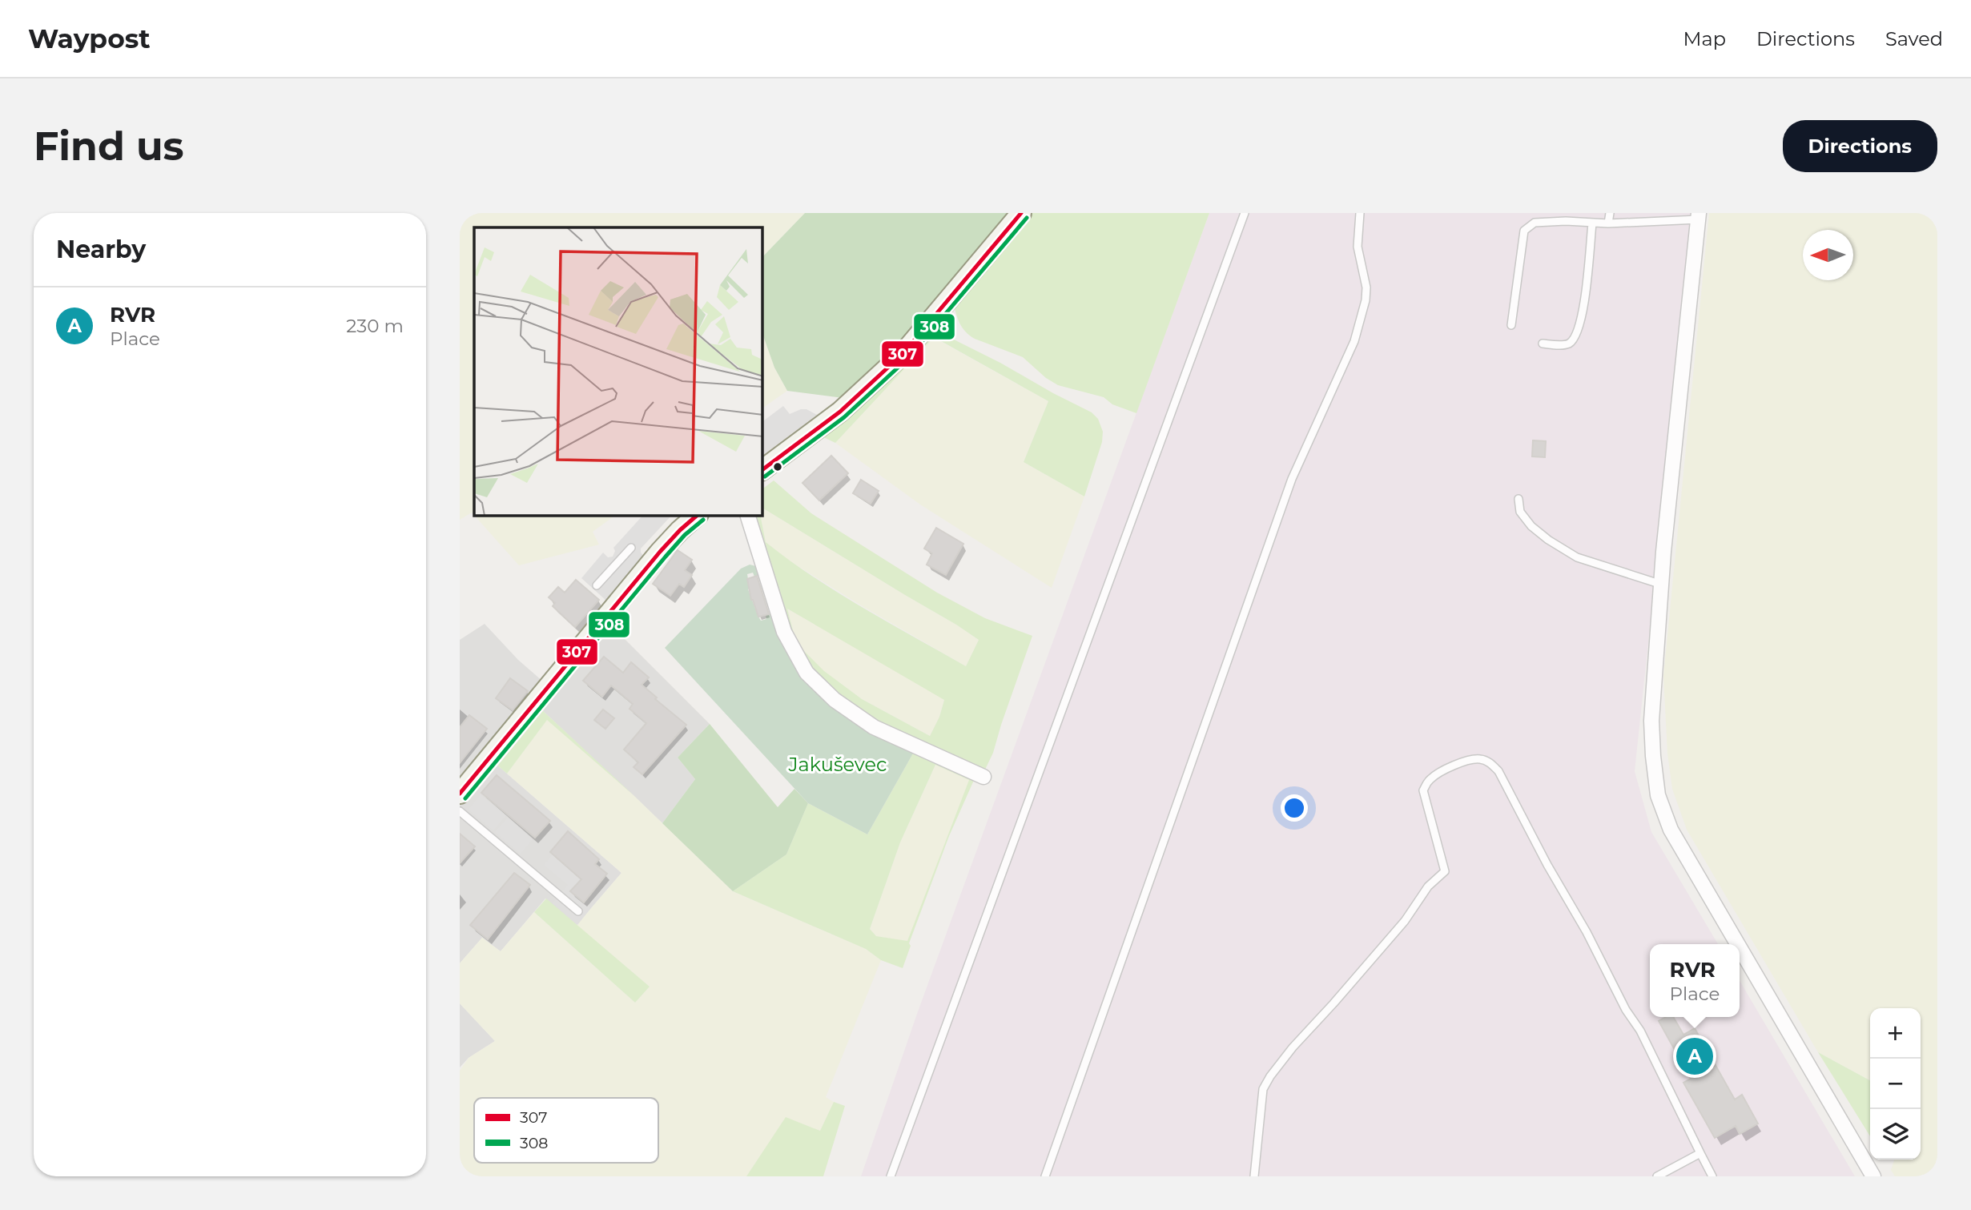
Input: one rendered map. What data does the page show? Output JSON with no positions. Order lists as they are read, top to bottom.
{
  "parks": ["Jakuševec"],
  "lines": ["transit line 307", "transit line 308"],
  "legend": ["307", "308"],
  "north": "left",
  "page": {
    "header": "Waypost",
    "nav": ["Map", "Directions", "Saved"],
    "buttons": "Directions",
    "title": "Find us",
    "heading": "Nearby",
    "list": [
      {
        "mark": "A",
        "name": "RVR",
        "note": "Place",
        "value": "230 m"
      }
    ],
    "popup": ["RVR", "Place"],
    "map_buttons": ["+", "−"],
    "pins": "A"
  }
}
